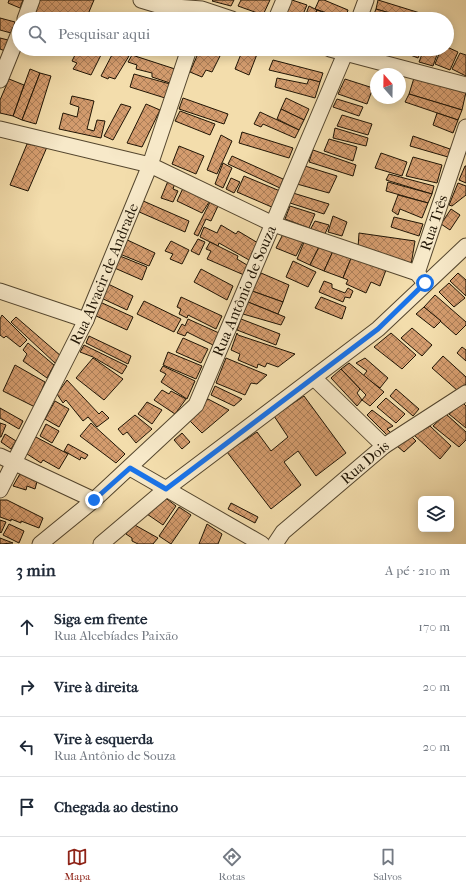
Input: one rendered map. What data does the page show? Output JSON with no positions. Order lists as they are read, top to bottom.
{
  "streets": {
    "street": [
      "Rua Três",
      "Rua Alvacir de Andrade",
      "Rua Antônio de Souza",
      "Rua Dois"
    ]
  },
  "north": "top",
  "page": {
    "search": "Pesquisar aqui",
    "heading": ["3 min", "A pé · 210 m"],
    "list": [
      ["Siga em frente", "Rua Alcebíades Paixão", "170 m"],
      ["Vire à direita", "20 m"],
      ["Vire à esquerda", "Rua Antônio de Souza", "20 m"],
      "Chegada ao destino"
    ],
    "nav": ["Mapa", "Rotas", "Salvos"]
  }
}
